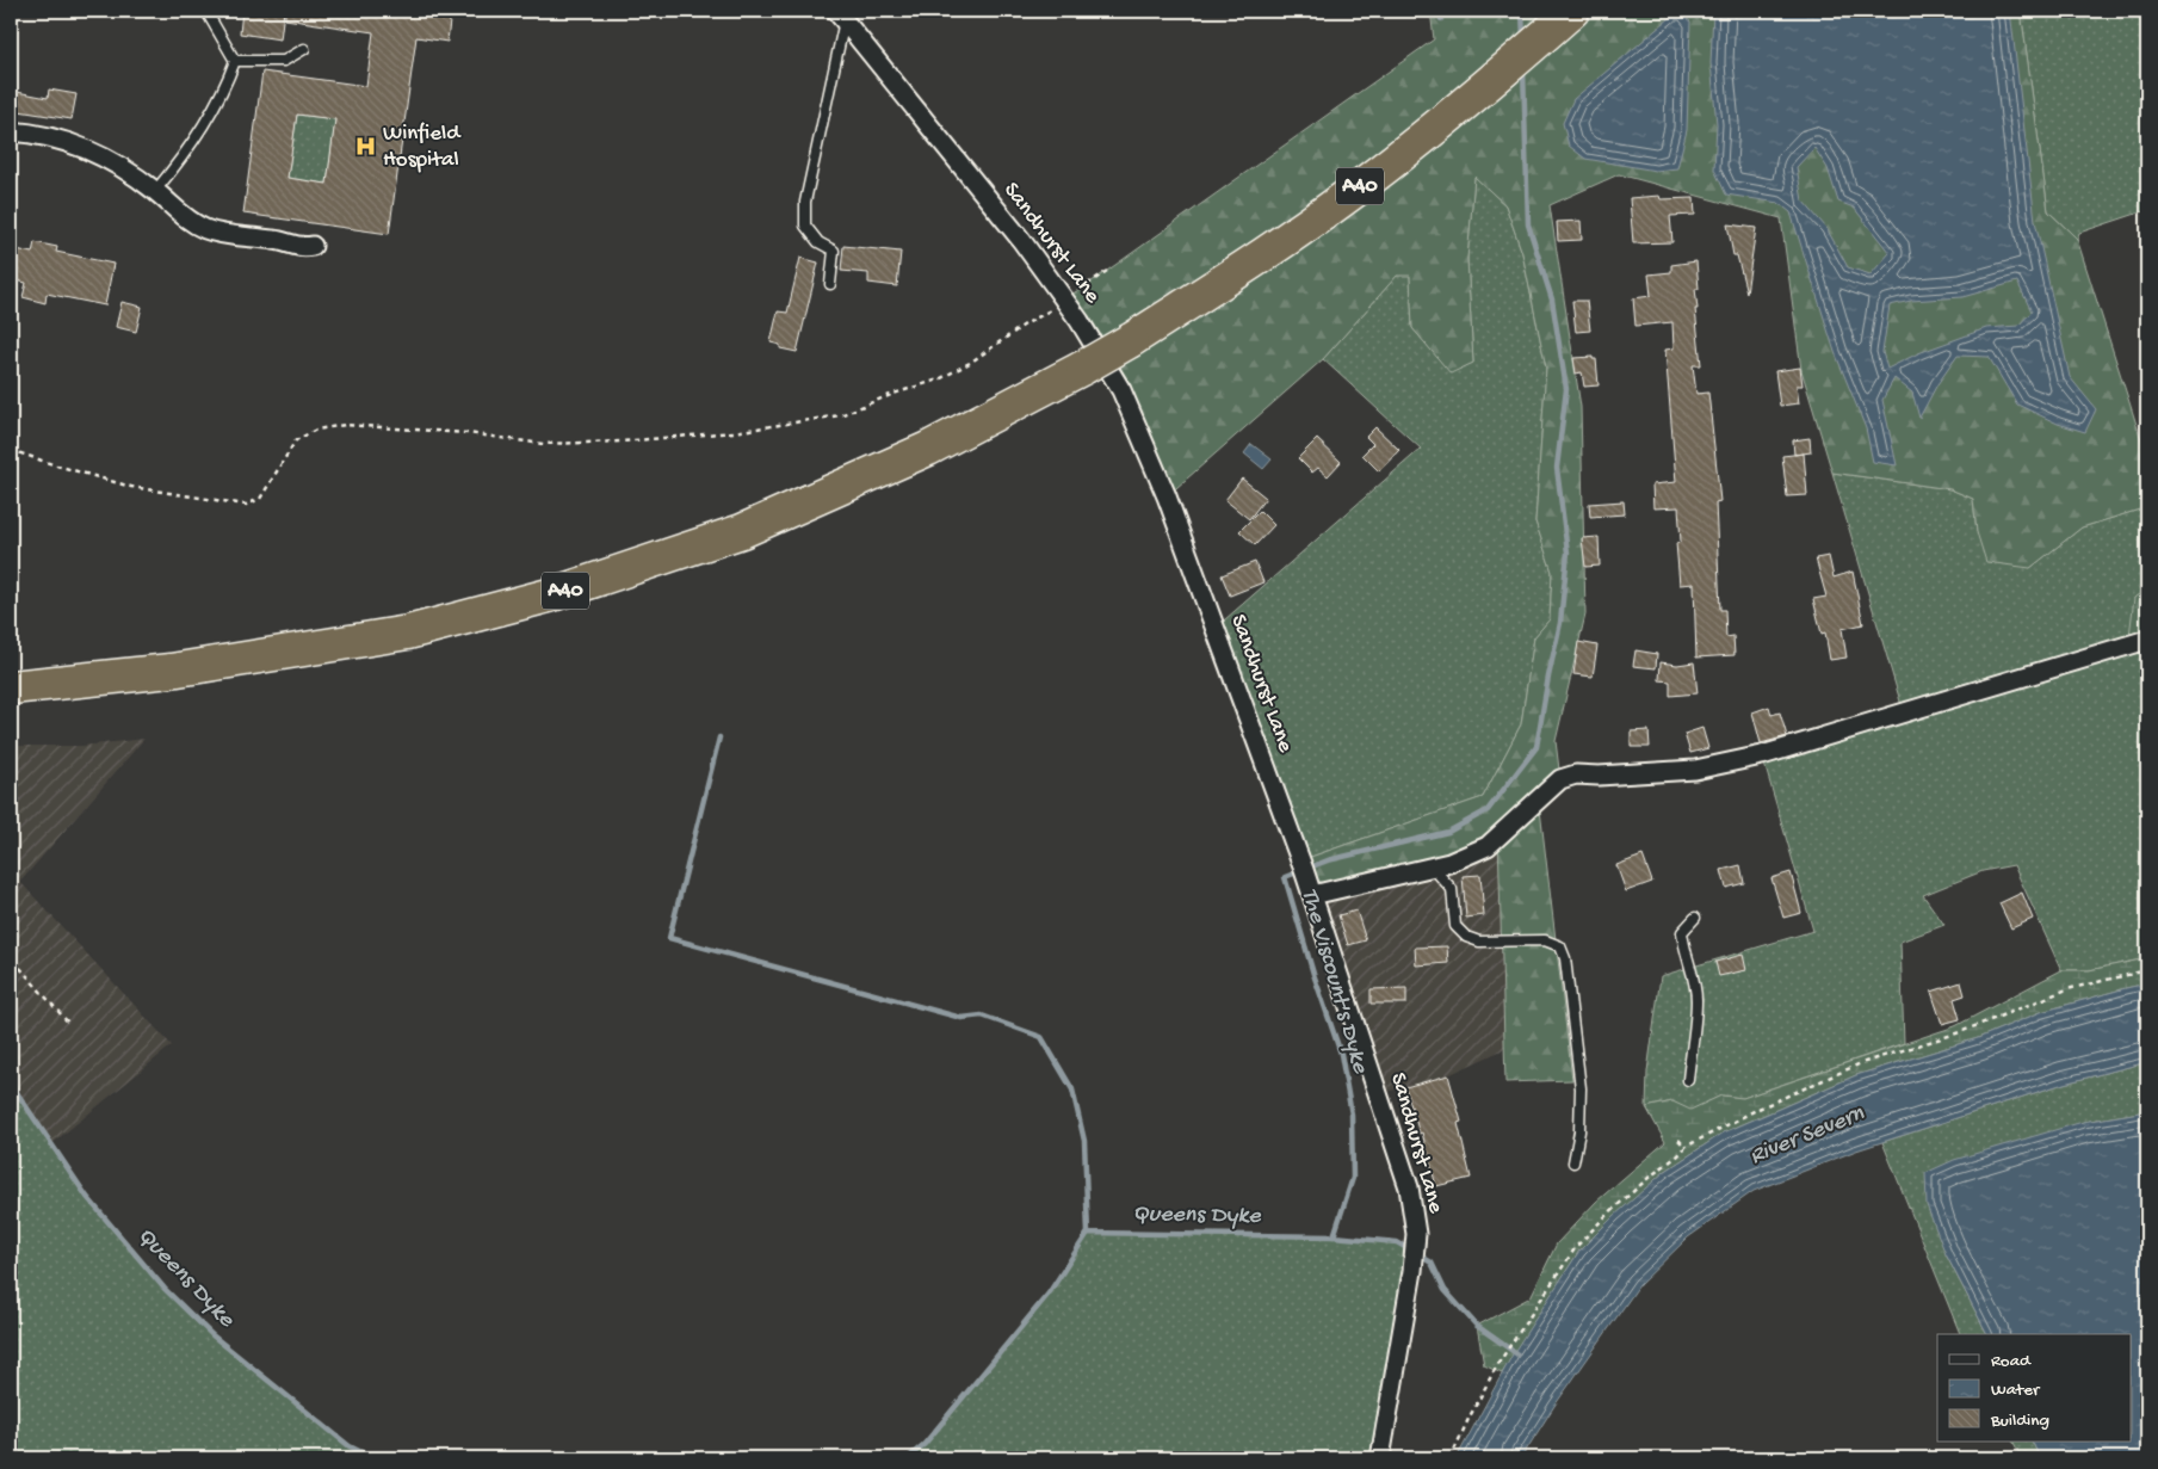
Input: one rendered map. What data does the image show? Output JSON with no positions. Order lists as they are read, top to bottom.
{
  "streets": {
    "highway": ["A40"],
    "street": ["Sandhurst Lane"]
  },
  "water": ["The Viscount's Dyke", "River Severn", "Queens Dyke"],
  "places": {
    "hospital": ["Winfield Hospital"]
  },
  "legend": ["Road", "Water", "Building"]
}
